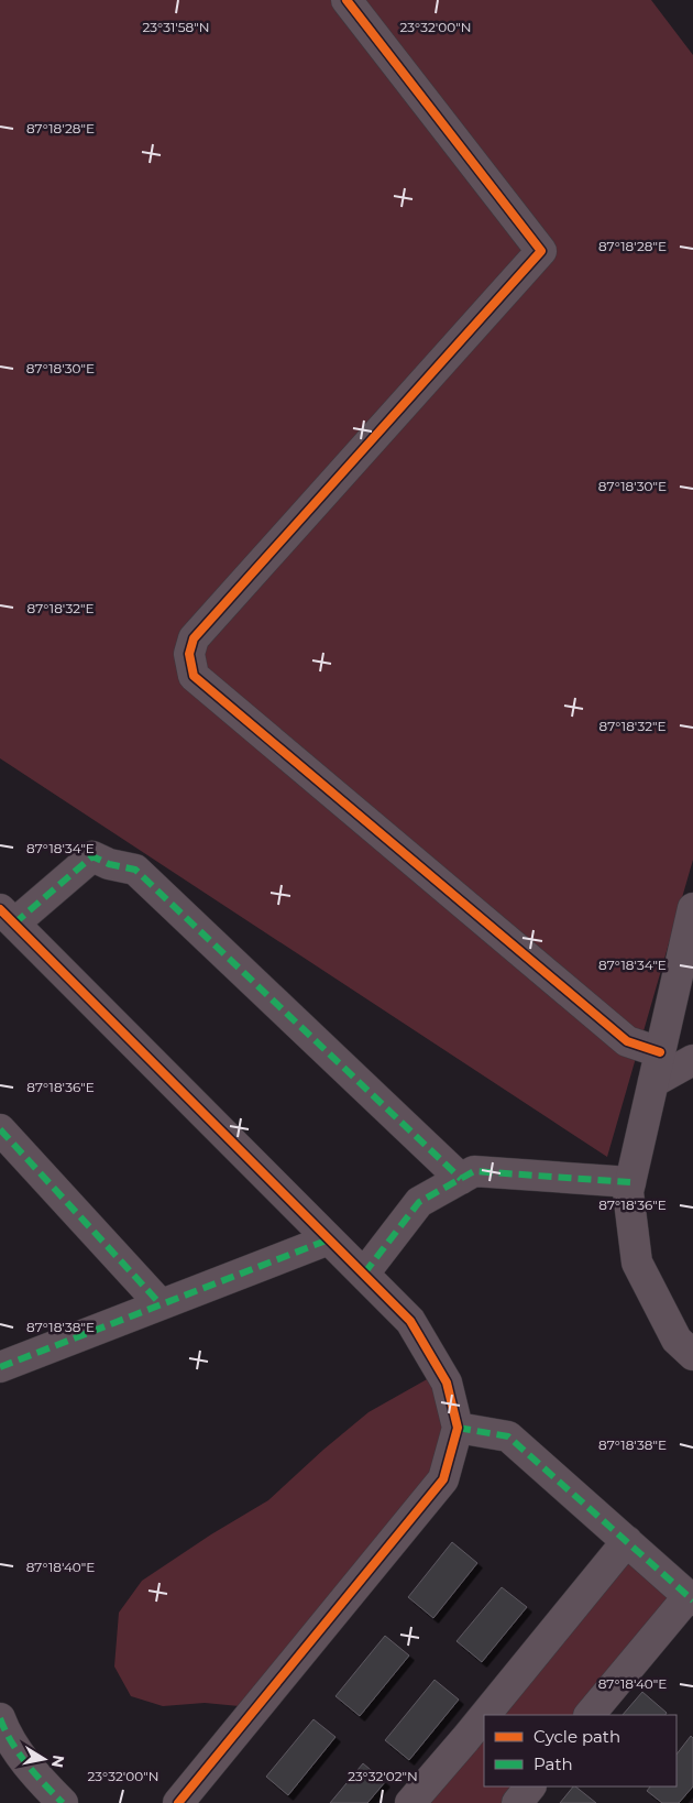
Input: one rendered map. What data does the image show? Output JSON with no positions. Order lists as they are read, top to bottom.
{
  "legend": ["Cycle path", "Path"],
  "north": "right",
  "coordinates": [
    "23°31'58\"N",
    "23°32'00\"N",
    "87°18'28\"E",
    "87°18'30\"E",
    "87°18'32\"E",
    "87°18'34\"E",
    "87°18'36\"E",
    "87°18'38\"E",
    "87°18'40\"E",
    "23°32'02\"N"
  ]
}
